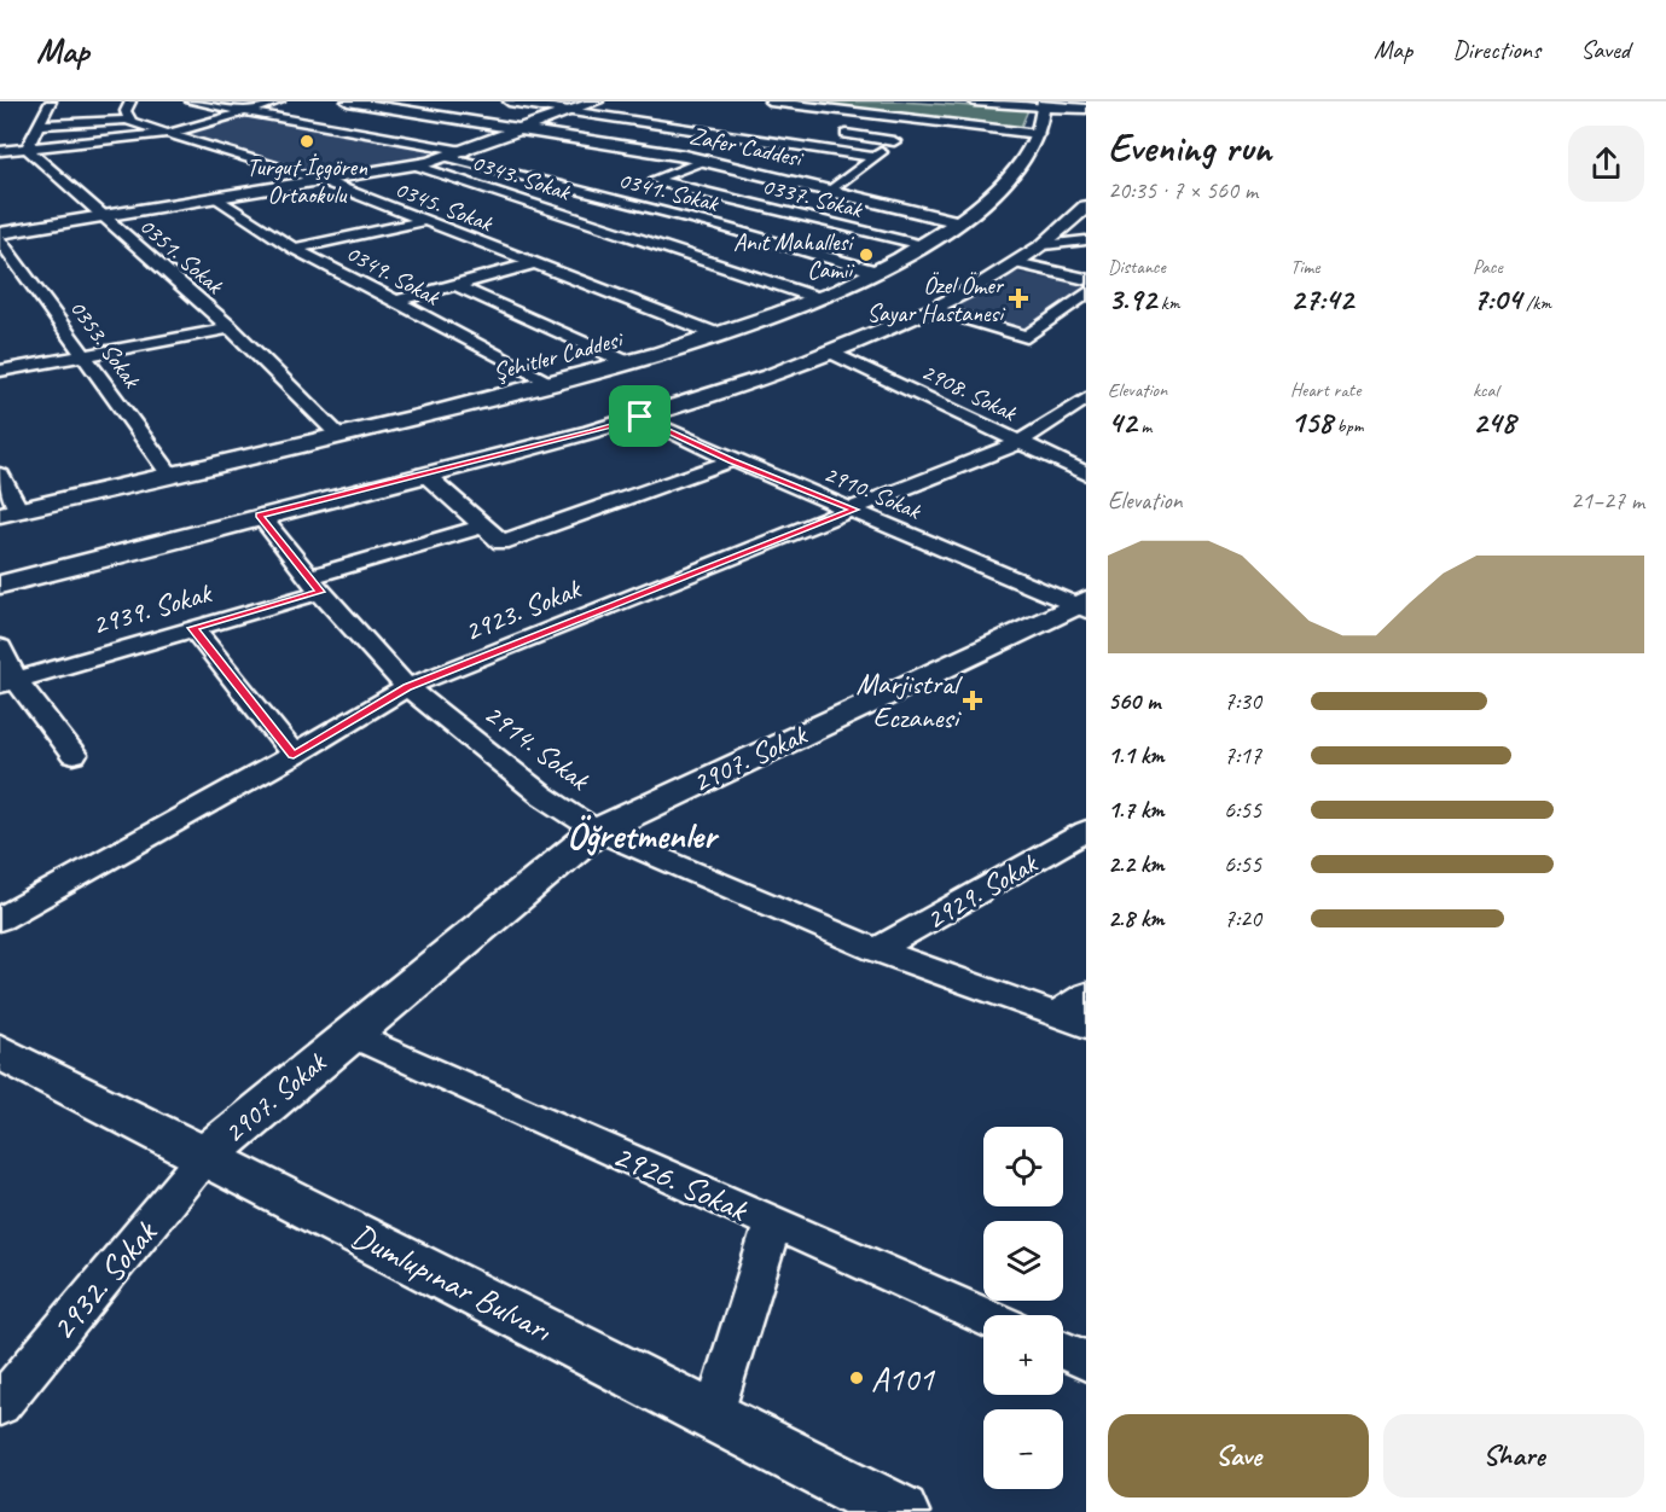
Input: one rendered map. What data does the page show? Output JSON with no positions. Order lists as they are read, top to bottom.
{
  "streets": {
    "street": [
      "Zafer Caddesi",
      "0343. Sokak",
      "0341. Sokak",
      "0337. Sokak",
      "0345. Sokak",
      "0351. Sokak",
      "0349. Sokak",
      "0353. Sokak",
      "Şehitler Caddesi",
      "2908. Sokak",
      "2910. Sokak",
      "2939. Sokak",
      "2923. Sokak",
      "2914. Sokak",
      "2907. Sokak",
      "2929. Sokak",
      "2926. Sokak",
      "2932. Sokak",
      "Dumlupınar Bulvarı"
    ]
  },
  "crossings": [
    ["Zafer Caddesi", "0337. Sokak"],
    ["Zafer Caddesi", "Şehitler Caddesi"],
    ["0343. Sokak", "Şehitler Caddesi"],
    ["0341. Sokak", "Şehitler Caddesi"],
    ["0337. Sokak", "Şehitler Caddesi"],
    ["0345. Sokak", "Şehitler Caddesi"],
    ["0351. Sokak", "Şehitler Caddesi"],
    ["0349. Sokak", "Şehitler Caddesi"],
    ["0353. Sokak", "Şehitler Caddesi"],
    ["2908. Sokak", "2923. Sokak"],
    ["2910. Sokak", "2923. Sokak"],
    ["2910. Sokak", "2907. Sokak"],
    ["2939. Sokak", "2914. Sokak"],
    ["2923. Sokak", "2914. Sokak"],
    ["2914. Sokak", "2907. Sokak"],
    ["2914. Sokak", "2929. Sokak"],
    ["2907. Sokak", "2926. Sokak"],
    ["2907. Sokak", "2932. Sokak"],
    ["2907. Sokak", "Dumlupınar Bulvarı"],
    ["2932. Sokak", "Dumlupınar Bulvarı"]
  ],
  "districts": ["Öğretmenler"],
  "places": {
    "other": ["Turgut İçgören Ortaokulu", "Anıt Mahallesi Camii", "A101"],
    "health": ["Özel Ömer Sayar Hastanesi", "Marjistral Eczanesi"]
  },
  "page": {
    "header": "Map",
    "nav": ["Map", "Directions", "Saved"],
    "heading": ["Evening run", "20:35 · 7 × 560 m"],
    "stats": [
      ["Distance", "3.92 km"],
      ["Time", "27:42"],
      ["Pace", "7:04 /km"],
      ["Elevation", "42 m"],
      ["Heart rate", "158 bpm"],
      ["kcal", "248"]
    ],
    "chart": ["Elevation", "21–27 m"],
    "list": [
      {
        "name": "560 m",
        "note": "7:30"
      },
      {
        "name": "1.1 km",
        "note": "7:17"
      },
      {
        "name": "1.7 km",
        "note": "6:55"
      },
      {
        "name": "2.2 km",
        "note": "6:55"
      },
      {
        "name": "2.8 km",
        "note": "7:20"
      }
    ],
    "map_buttons": ["+", "−"],
    "buttons": ["Save", "Share"]
  }
}
